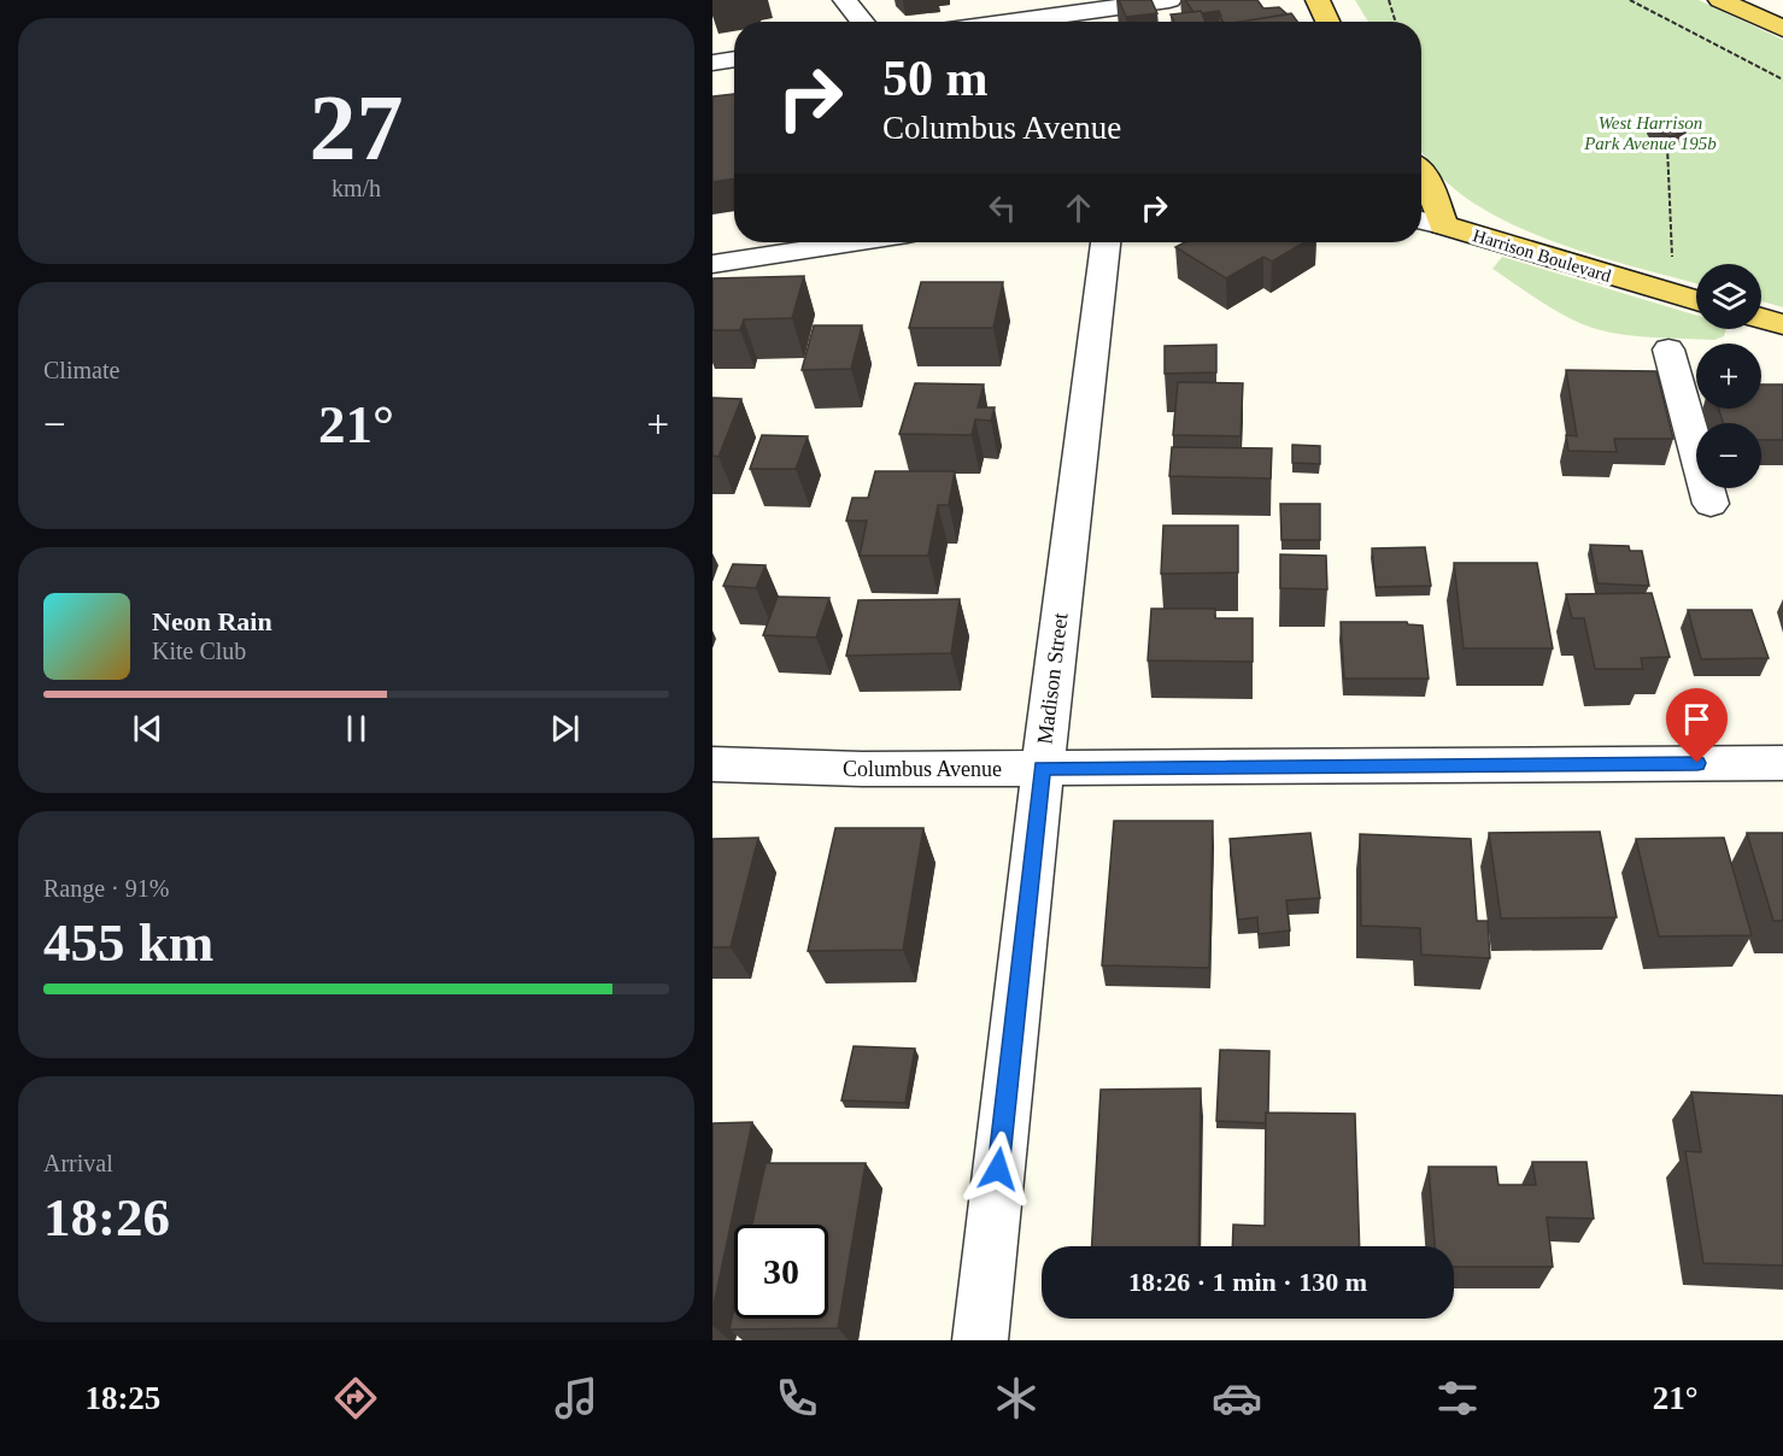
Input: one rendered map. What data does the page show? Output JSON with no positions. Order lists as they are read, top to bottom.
{
  "streets": {
    "main road": ["Harrison Boulevard"],
    "street": ["Madison Street", "Columbus Avenue"]
  },
  "crossings": [
    ["Madison Street", "Columbus Avenue"]
  ],
  "parks": ["West Harrison Park Avenue 195b"],
  "page": {
    "tile": [
      ["27", "km/h"],
      "Climate",
      ["Range · 91%", "455 km"],
      ["Arrival", "18:26"]
    ],
    "turn": ["50 m", "Columbus Avenue"],
    "map_buttons": ["+", "−"],
    "heat": ["−", "21°", "+"],
    "song": ["Neon Rain", "Kite Club"],
    "limit": "30",
    "trip": "18:26 · 1 min · 130 m",
    "tabs": ["18:25", "21°"]
  }
}
